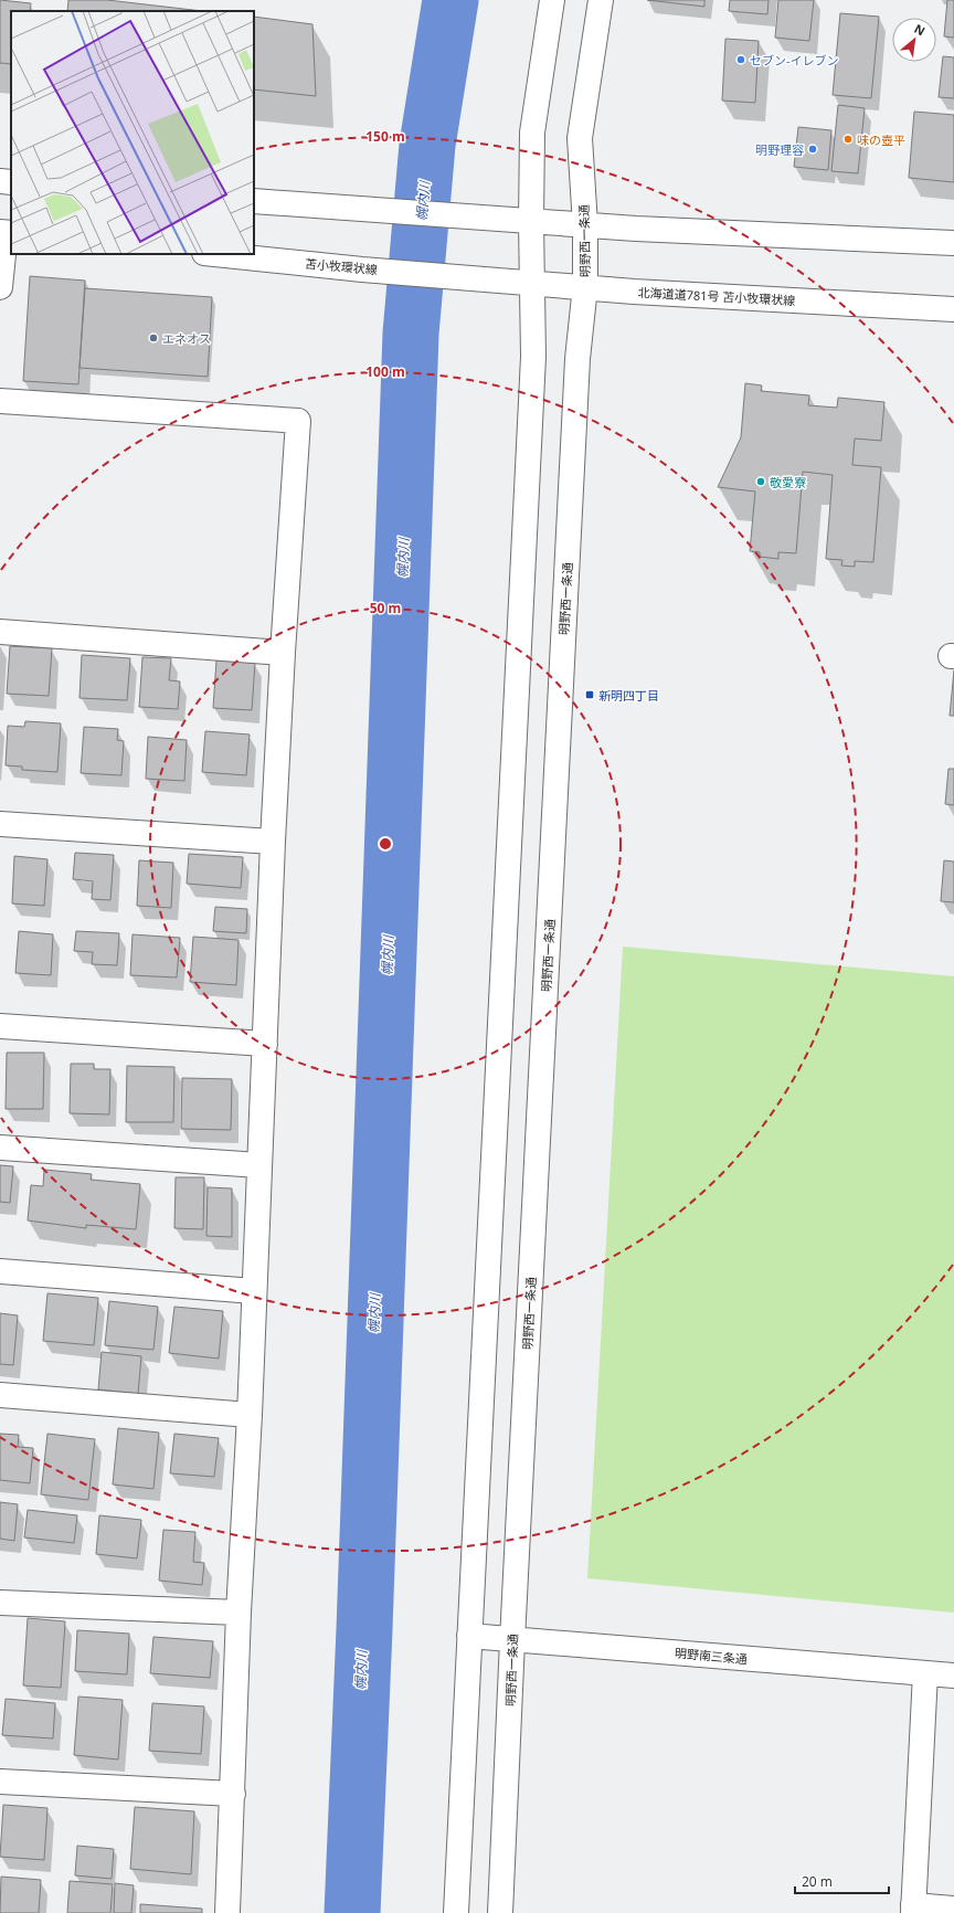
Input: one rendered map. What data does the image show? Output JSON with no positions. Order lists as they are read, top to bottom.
{
  "streets": {
    "street": [
      "明野西一条通",
      "苫小牧環状線",
      "北海道道781号 苫小牧環状線",
      "明野南三条通"
    ]
  },
  "crossings": [
    ["明野西一条通", "北海道道781号 苫小牧環状線"],
    ["明野西一条通", "明野南三条通"],
    ["苫小牧環状線", "北海道道781号 苫小牧環状線"]
  ],
  "water": ["幌内川"],
  "places": {
    "other": [
      "セブン-イレブン",
      "味の壺平",
      "明野理容",
      "エネオス",
      "敬愛寮"
    ],
    "transit": ["新明四丁目"]
  },
  "scale_bar": "20 m",
  "north": "top right",
  "rings": ["150 m", "100 m", "50 m"]
}
